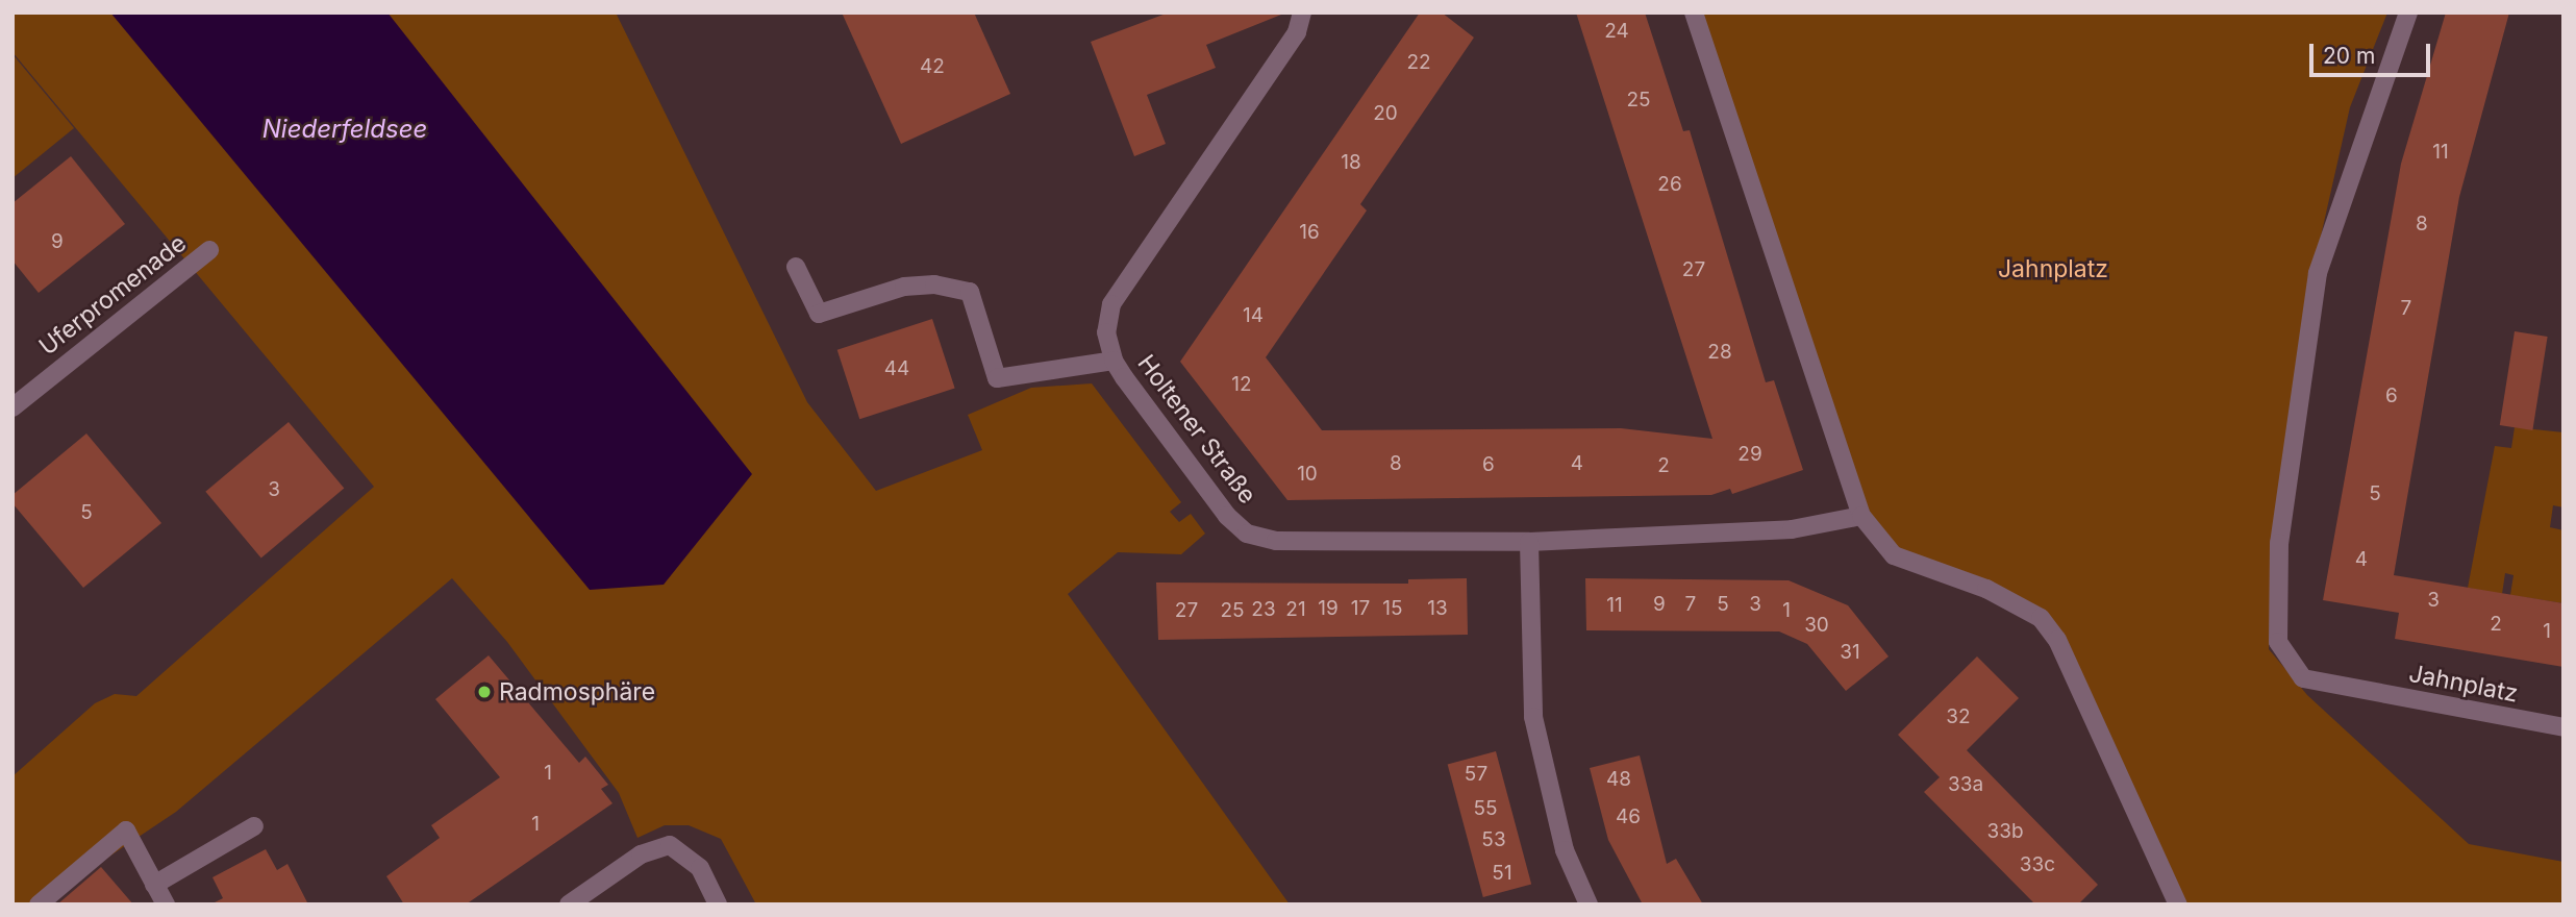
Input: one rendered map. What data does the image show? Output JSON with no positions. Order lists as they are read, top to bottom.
{
  "streets": {
    "street": ["Uferpromenade", "Holtener Straße", "Jahnplatz"]
  },
  "water": ["Niederfeldsee"],
  "parks": ["Jahnplatz"],
  "places": ["Radmosphäre"],
  "house_numbers": [
    "24",
    "22",
    "42",
    "25",
    "20",
    "11",
    "18",
    "26",
    "8",
    "16",
    "9",
    "27",
    "7",
    "14",
    "28",
    "44",
    "12",
    "6",
    "29",
    "8",
    "4",
    "6",
    "2",
    "10",
    "3",
    "5",
    "5",
    "4",
    "3",
    "9",
    "7",
    "5",
    "3",
    "11",
    "19",
    "17",
    "15",
    "13",
    "23",
    "21",
    "27",
    "25",
    "1",
    "2",
    "30",
    "1",
    "31",
    "32",
    "1",
    "57",
    "48",
    "33a",
    "55",
    "46",
    "1",
    "33b",
    "53",
    "33c",
    "51"
  ],
  "scale_bar": "20 m"
}
